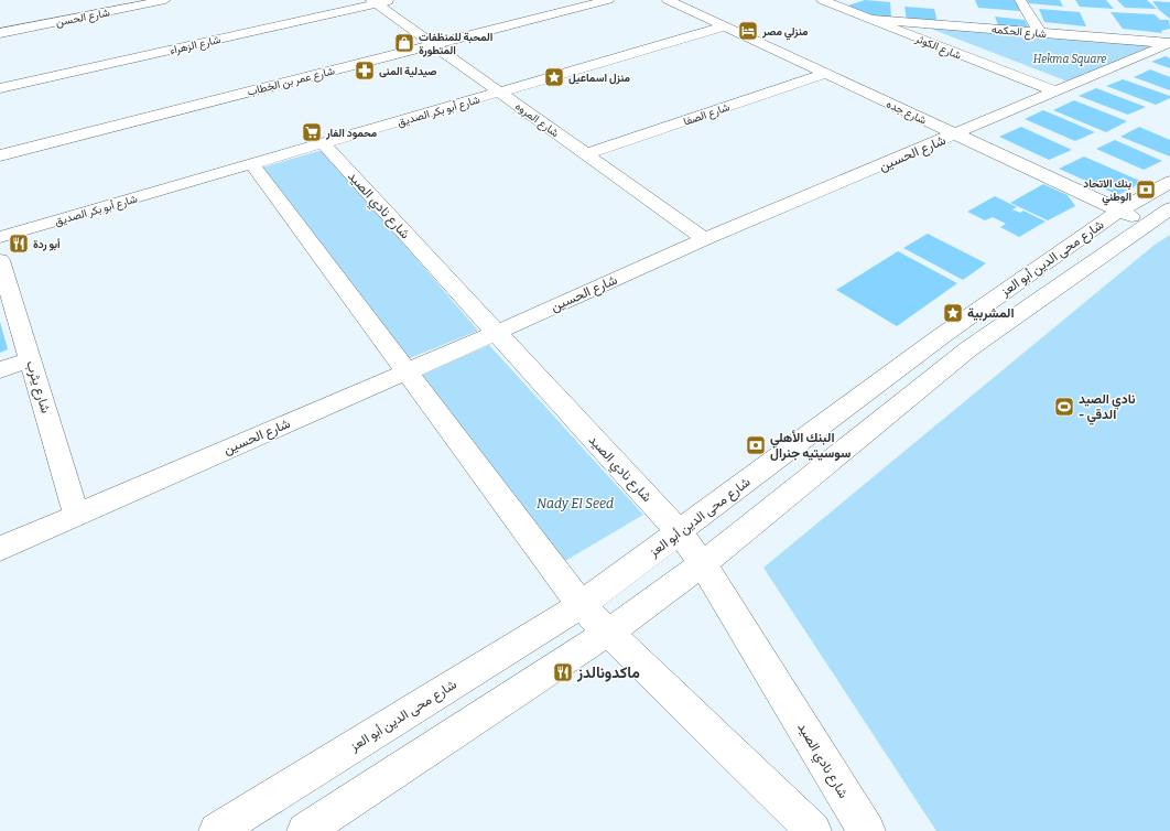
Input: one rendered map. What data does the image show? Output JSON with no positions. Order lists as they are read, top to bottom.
{
  "streets": {
    "street": [
      "شارع الحسن",
      "شارع الحكمه",
      "شارع الزهراء",
      "شارع الكوثر",
      "شارع عمر بن الخطاب",
      "شارع أبو بكر الصديق",
      "شارع جده",
      "شارع الصفا",
      "شارع المروه",
      "شارع الحسين",
      "شارع نادي الصيد",
      "شارع محى الدين أبو العز",
      "شارع يثرب"
    ]
  },
  "crossings": [
    ["شارع الحكمه", "شارع الكوثر"],
    ["شارع الحكمه", "شارع الحسين"],
    ["شارع الزهراء", "شارع المروه"],
    ["شارع الكوثر", "شارع الحسين"],
    ["شارع عمر بن الخطاب", "شارع المروه"],
    ["شارع أبو بكر الصديق", "شارع جده"],
    ["شارع أبو بكر الصديق", "شارع المروه"],
    ["شارع أبو بكر الصديق", "شارع نادي الصيد"],
    ["شارع جده", "شارع الصفا"],
    ["شارع جده", "شارع الحسين"],
    ["شارع جده", "شارع محى الدين أبو العز"],
    ["شارع الصفا", "شارع المروه"],
    ["شارع المروه", "شارع الحسين"],
    ["شارع الحسين", "شارع نادي الصيد"],
    ["شارع الحسين", "شارع يثرب"],
    ["شارع نادي الصيد", "شارع محى الدين أبو العز"]
  ],
  "parks": ["Hekma Square", "Nady El Seed"],
  "places": {
    "hotel": ["منزلي مصر"],
    "shop": ["المحبة للمنظفات المتطورة"],
    "pharmacy": ["صيدلية المنى"],
    "place": ["منزل اسماعيل", "المشربية"],
    "supermarket": ["محمود الفار"],
    "bank": ["بنك الاتحاد الوطني", "البنك الأهلي سوسيتيه جنرال"],
    "restaurant": ["أبو ردة", "ماكدونالدز"],
    "sports": ["نادي الصيد - الدقي"]
  }
}
